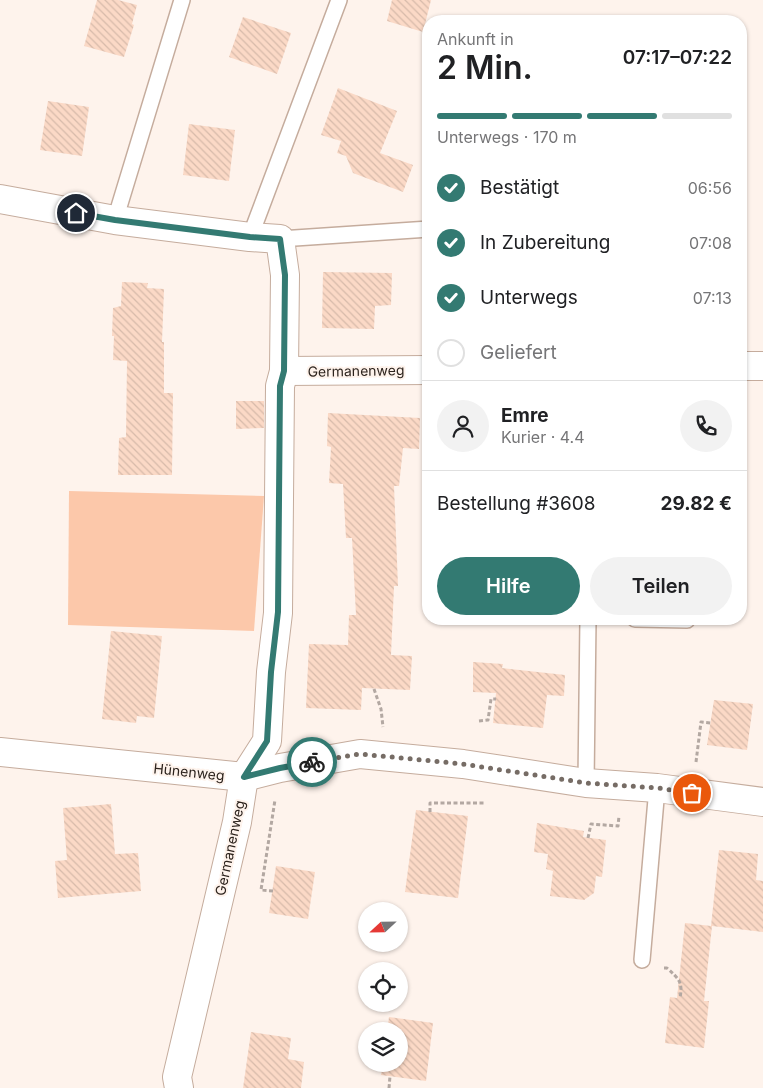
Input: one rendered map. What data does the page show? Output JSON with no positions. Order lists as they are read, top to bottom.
{
  "streets": {
    "street": ["Germanenweg", "Hünenweg"]
  },
  "crossings": [
    ["Germanenweg", "Hünenweg"]
  ],
  "north": "left",
  "page": {
    "heading": ["2 Min.", "Ankunft in", "07:17–07:22"],
    "panel": [
      "Emre",
      "Kurier · 4.4",
      "Bestellung #3608",
      "29.82 €"
    ],
    "bar": "Unterwegs · 170 m",
    "list": [
      ["Bestätigt", "06:56"],
      ["In Zubereitung", "07:08"],
      ["Unterwegs", "07:13"],
      "Geliefert"
    ],
    "buttons": ["Hilfe", "Teilen"]
  }
}
